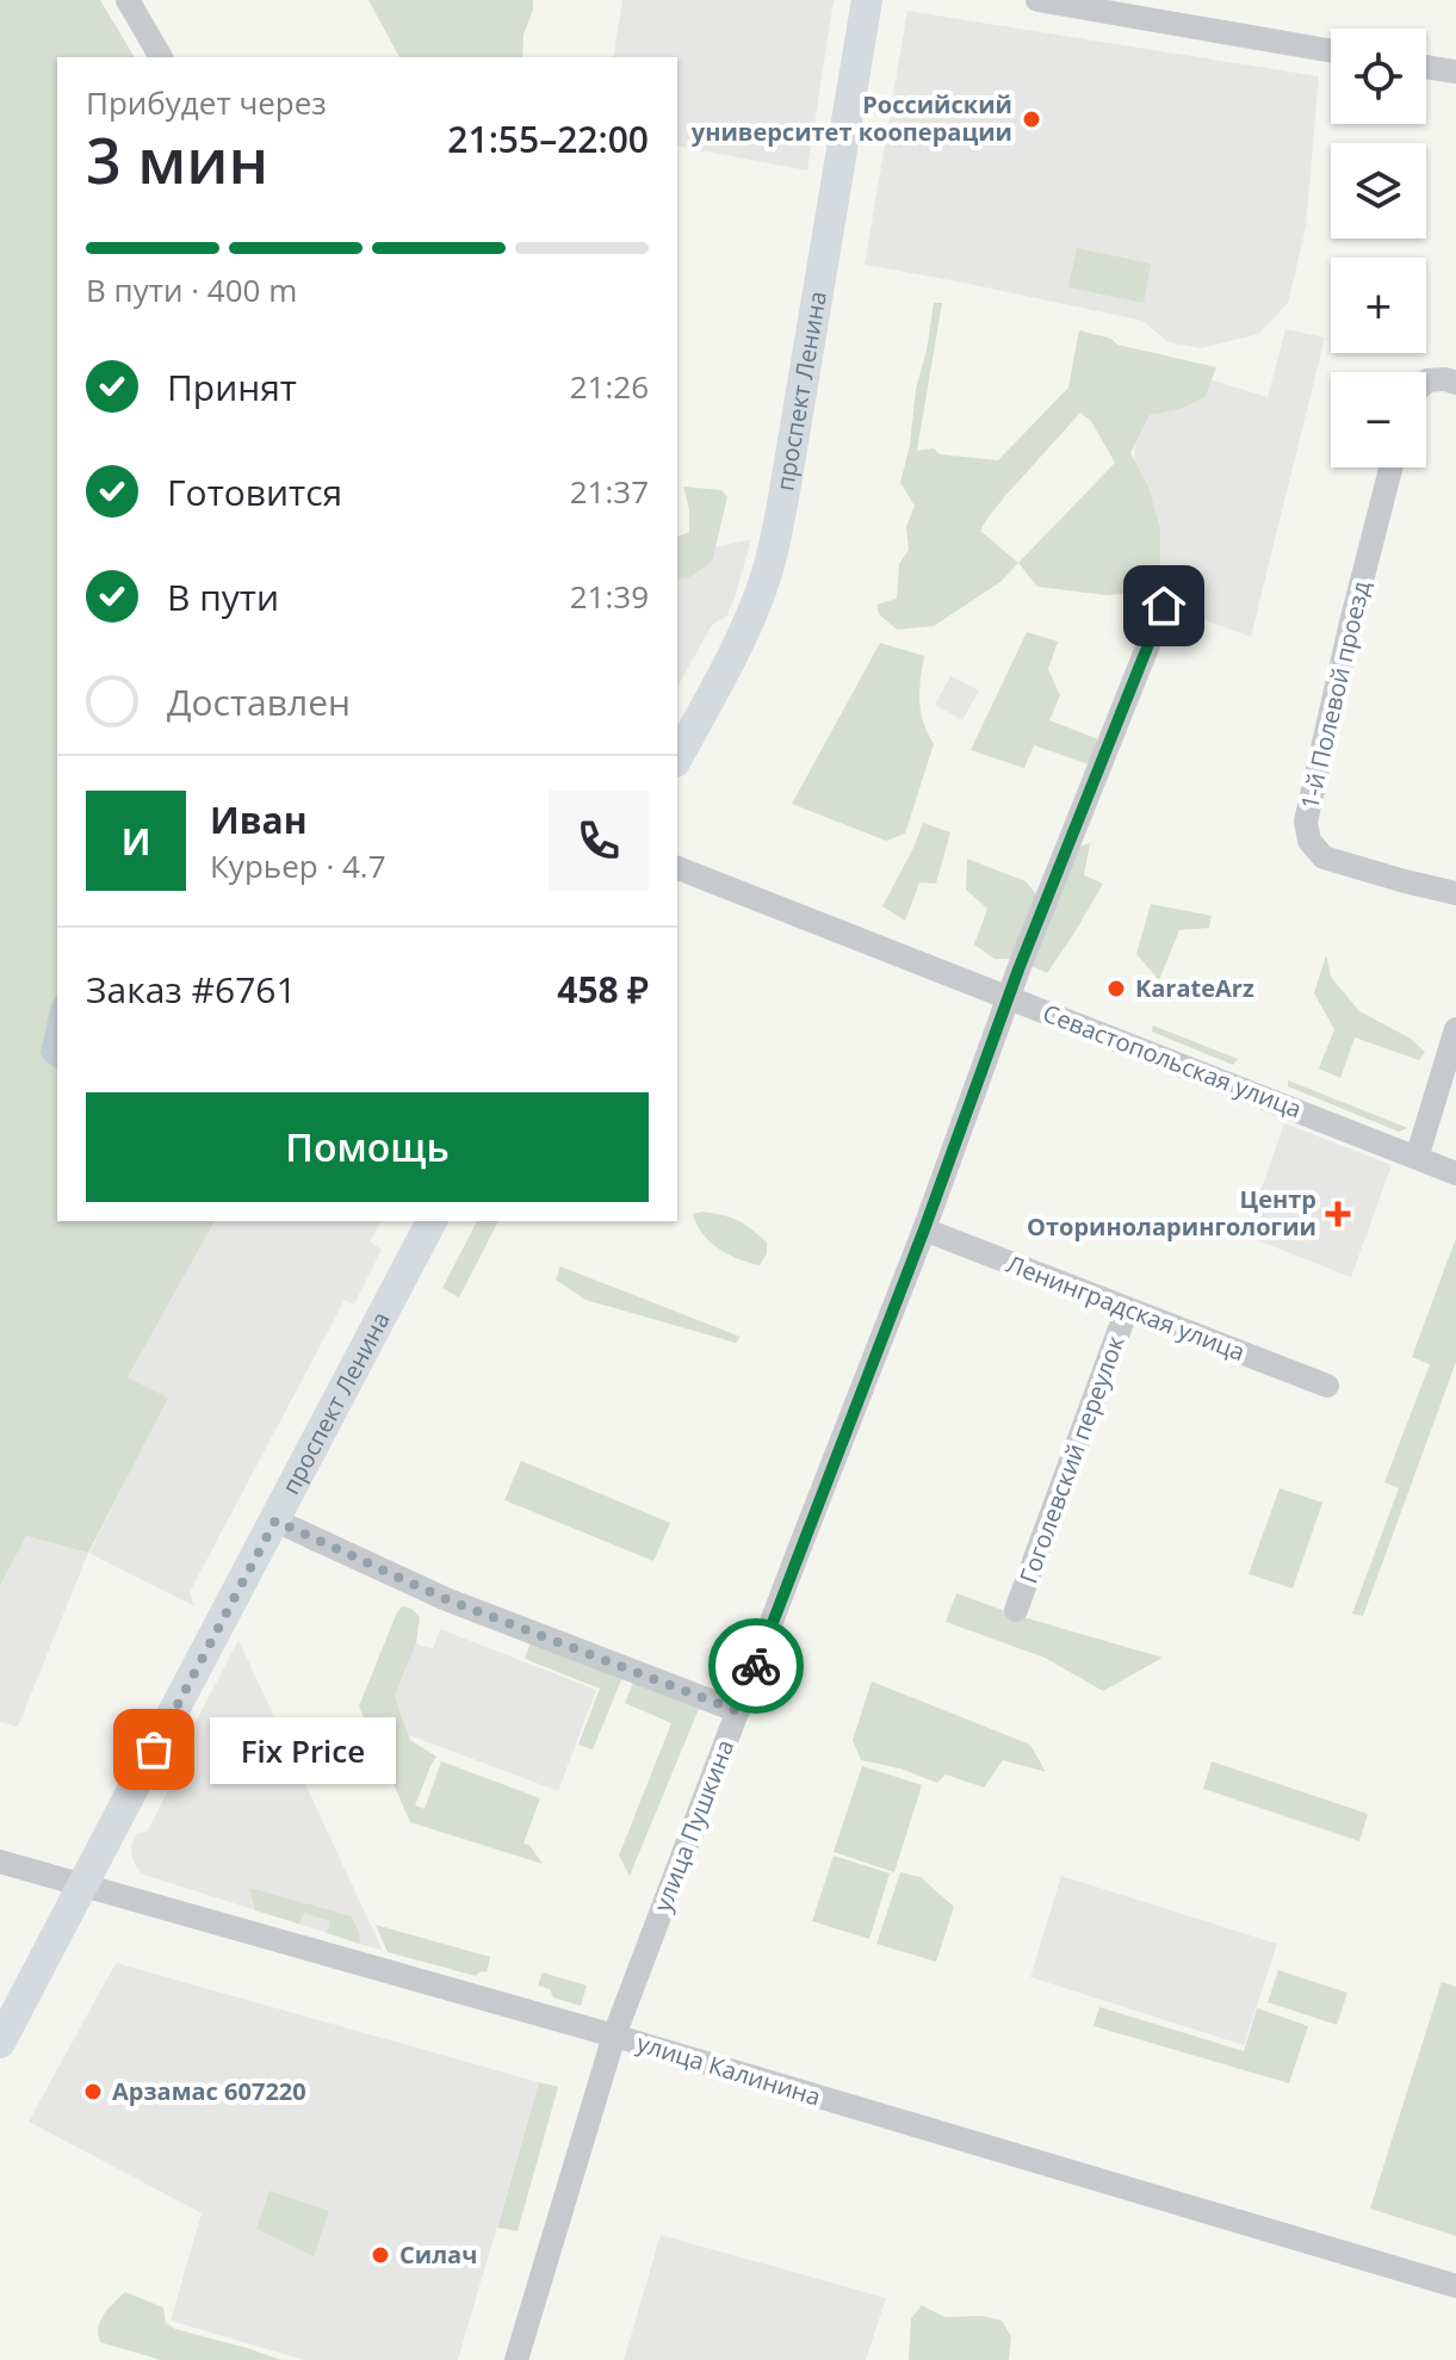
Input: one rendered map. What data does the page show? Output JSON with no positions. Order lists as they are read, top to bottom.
{
  "streets": {
    "main road": ["проспект Ленина"],
    "street": [
      "1-й Полевой проезд",
      "Севастопольская улица",
      "Ленинградская улица",
      "Гоголевский переулок",
      "улица Пушкина",
      "улица Калинина"
    ]
  },
  "crossings": [
    ["проспект Ленина", "улица Калинина"],
    ["Севастопольская улица", "улица Пушкина"],
    ["Ленинградская улица", "Гоголевский переулок"],
    ["Ленинградская улица", "улица Пушкина"],
    ["улица Пушкина", "улица Калинина"]
  ],
  "places": {
    "other": [
      "Российский университет кооперации",
      "KarateArz",
      "Fix Price",
      "Арзамас 607220",
      "Силач"
    ],
    "health": ["Центр Оториноларингологии"]
  },
  "page": {
    "map_buttons": ["+", "−"],
    "heading": ["3 мин", "Прибудет через", "21:55–22:00"],
    "panel": [
      "Иван",
      "Курьер · 4.7",
      "Заказ #6761",
      "458 ₽"
    ],
    "bar": "В пути · 400 m",
    "list": [
      ["Принят", "21:26"],
      ["Готовится", "21:37"],
      ["В пути", "21:39"],
      "Доставлен"
    ],
    "round": "И",
    "buttons": "Помощь",
    "bubble": "Fix Price"
  }
}
